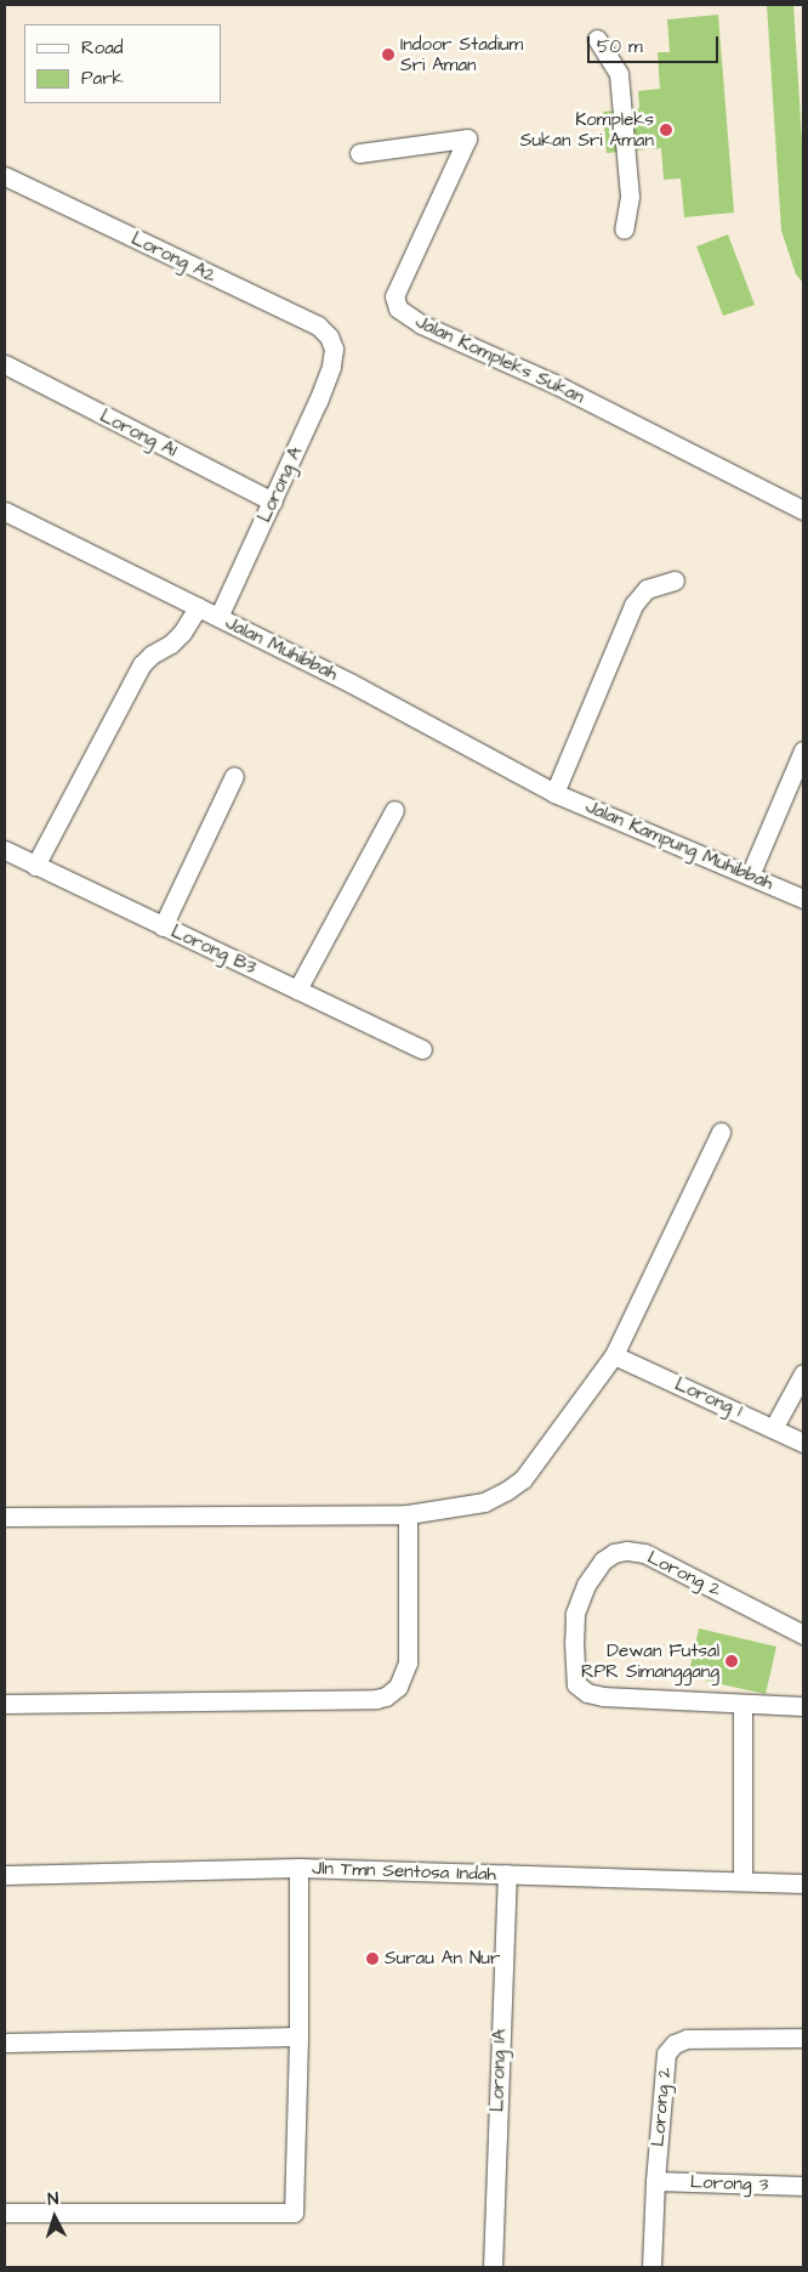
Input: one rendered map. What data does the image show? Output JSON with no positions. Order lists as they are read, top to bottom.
{
  "streets": {
    "street": [
      "Lorong A2",
      "Jalan Kompleks Sukan",
      "Lorong A1",
      "Lorong A",
      "Jalan Muhibbah",
      "Jalan Kampung Muhibbah",
      "Lorong B3",
      "Lorong 1",
      "Lorong 2",
      "Jln Tmn Sentosa Indah",
      "Lorong 1A",
      "Lorong 3"
    ]
  },
  "crossings": [
    ["Lorong A2", "Lorong A"],
    ["Lorong A1", "Lorong A"],
    ["Lorong A", "Jalan Muhibbah"],
    ["Jalan Muhibbah", "Jalan Kampung Muhibbah"],
    ["Lorong 2", "Lorong 3"],
    ["Jln Tmn Sentosa Indah", "Lorong 1A"]
  ],
  "places": [
    "Indoor Stadium Sri Aman",
    "Kompleks Sukan Sri Aman",
    "Dewan Futsal RPR Simanggang",
    "Surau An Nur"
  ],
  "legend": ["Road", "Park"],
  "scale_bar": "50 m",
  "north": "top"
}
